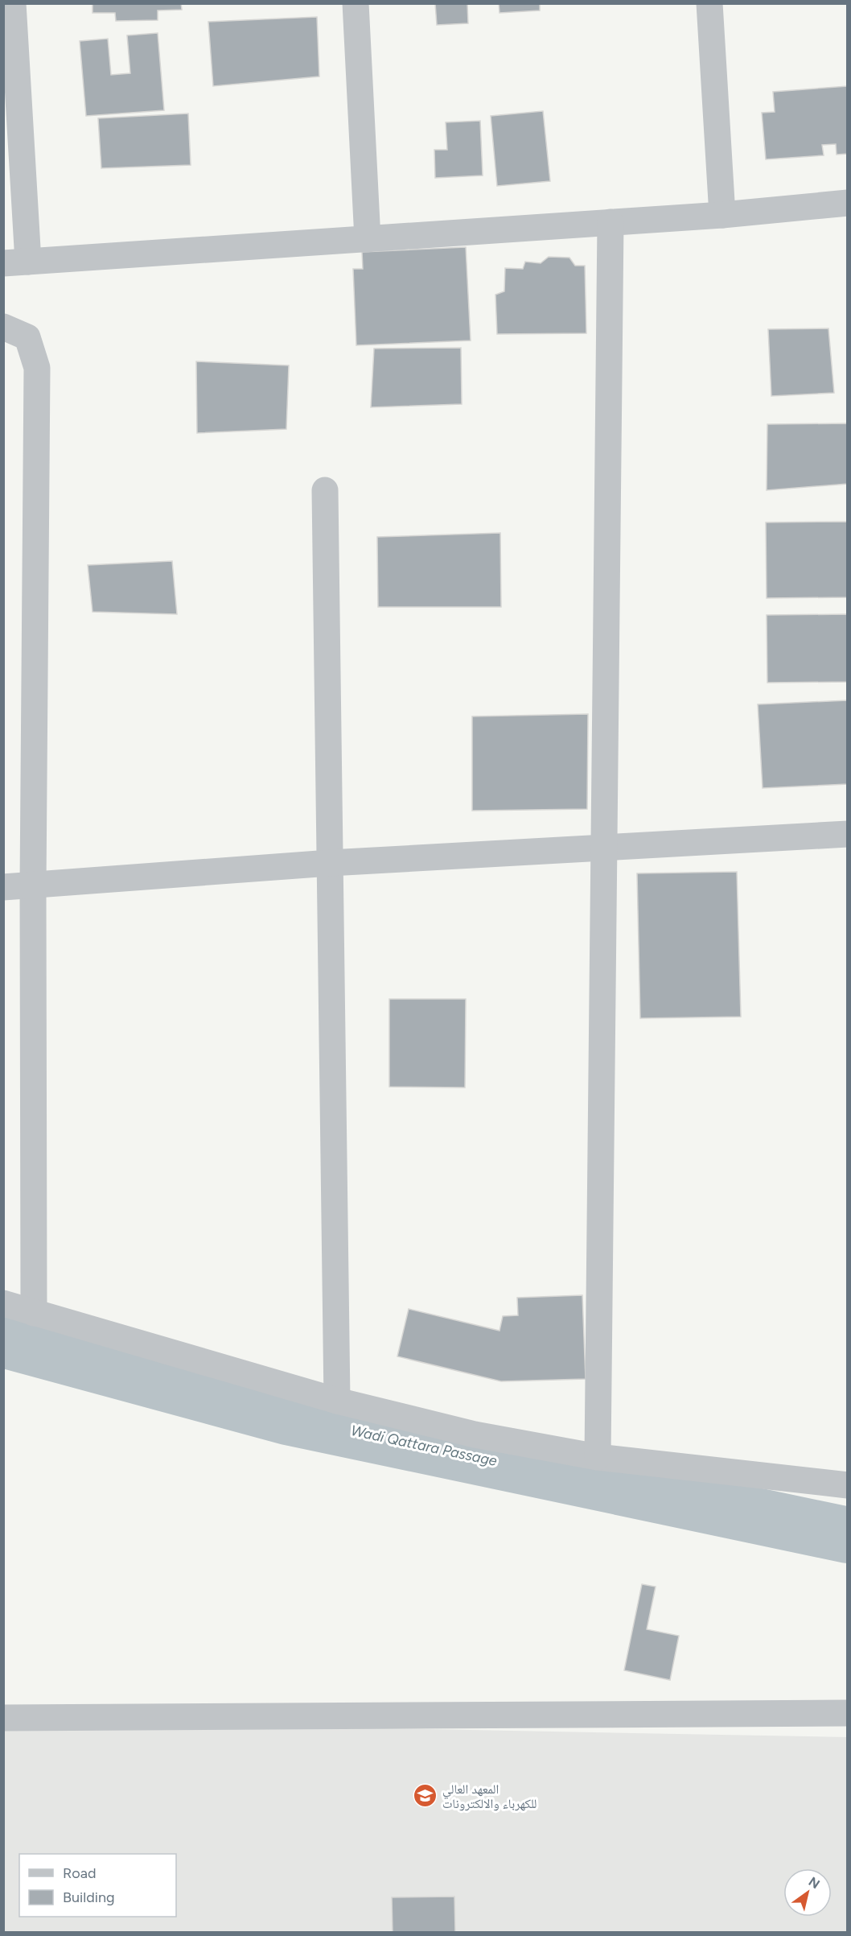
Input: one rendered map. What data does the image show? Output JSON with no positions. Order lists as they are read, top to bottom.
{
  "water": ["Wadi Qattara Passage"],
  "places": {
    "school or university": ["المعهد العالي للكهرباء والالكترونات"]
  },
  "legend": ["Road", "Building"],
  "north": "top right"
}
